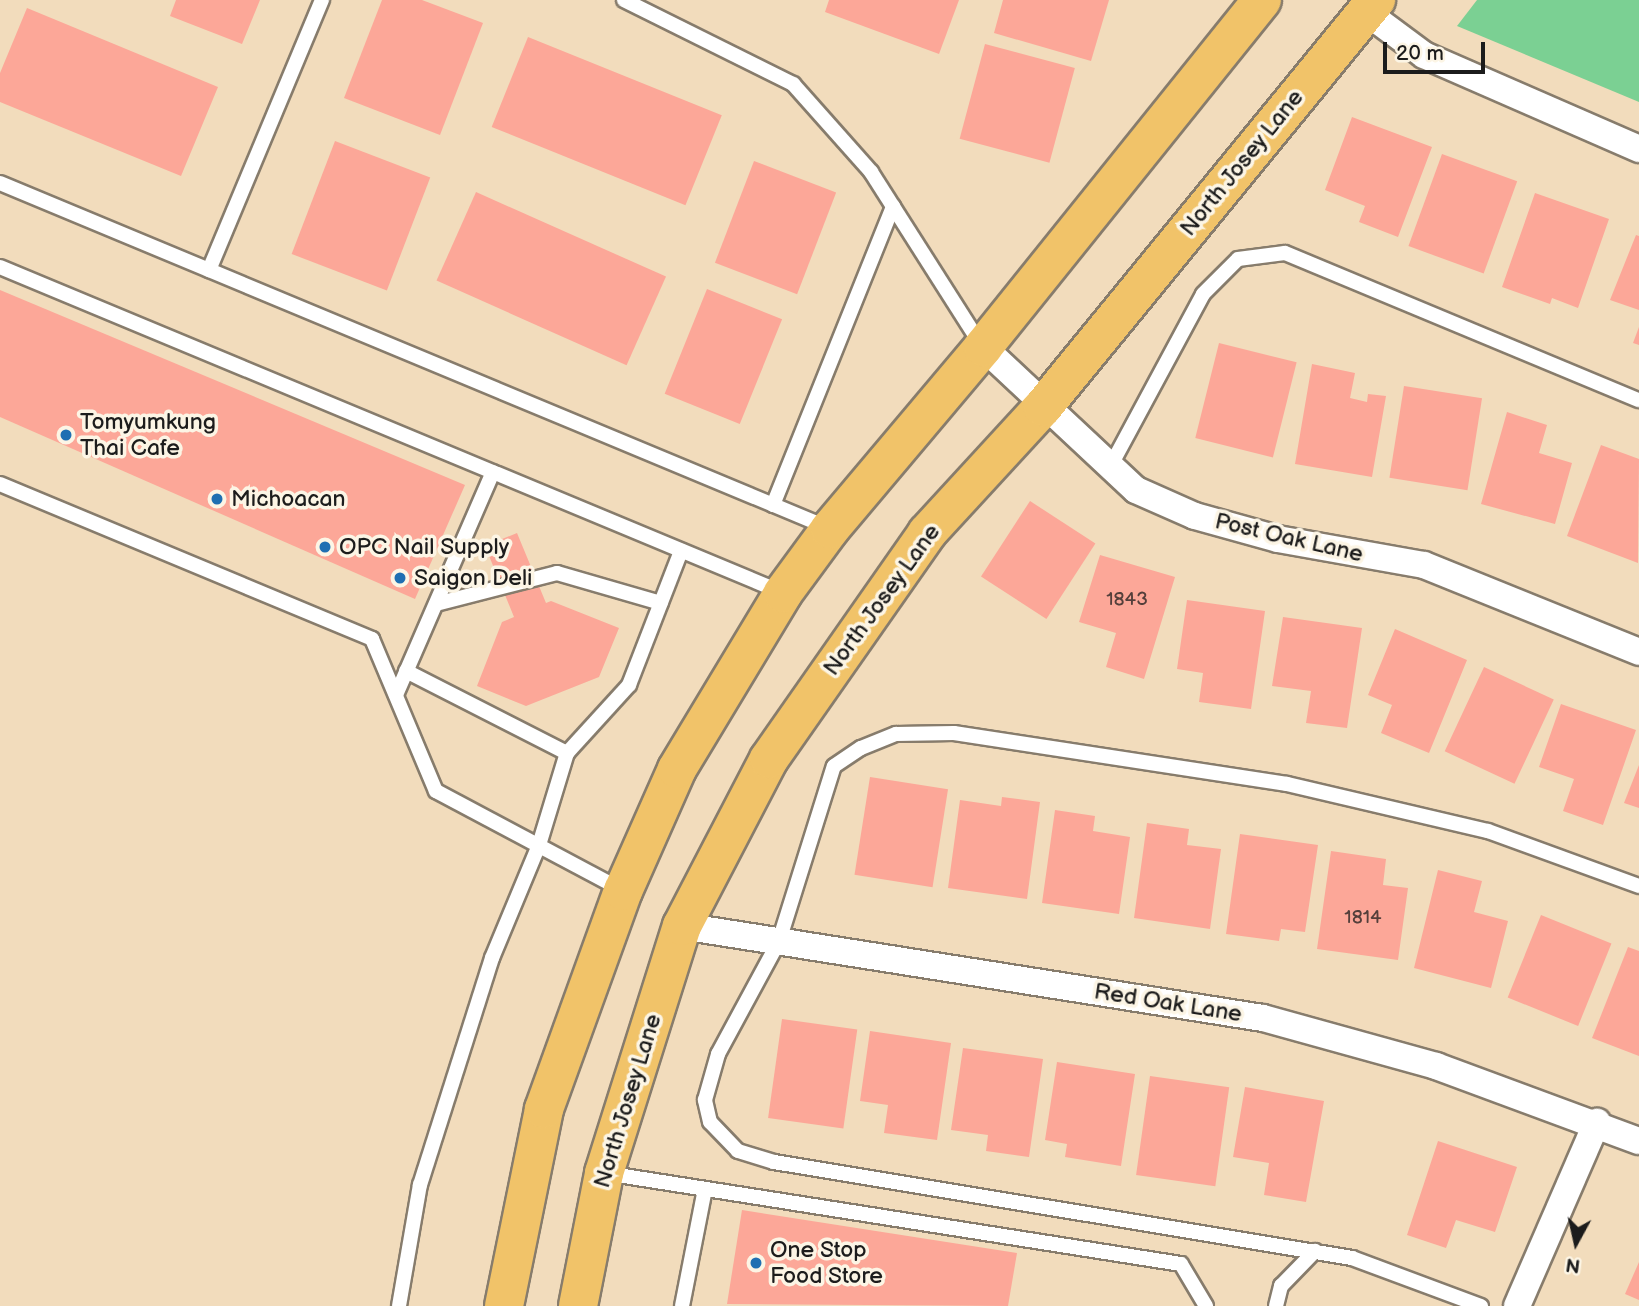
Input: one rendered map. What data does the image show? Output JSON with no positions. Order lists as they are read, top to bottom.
{
  "streets": {
    "main road": ["North Josey Lane"],
    "street": ["Post Oak Lane", "Red Oak Lane"]
  },
  "crossings": [
    ["North Josey Lane", "Post Oak Lane"],
    ["North Josey Lane", "Red Oak Lane"]
  ],
  "places": [
    "Tomyumkung Thai Cafe",
    "Michoacan",
    "OPC Nail Supply",
    "Saigon Deli",
    "One Stop Food Store"
  ],
  "house_numbers": ["1843", "1814"],
  "scale_bar": "20 m",
  "north": "bottom"
}
